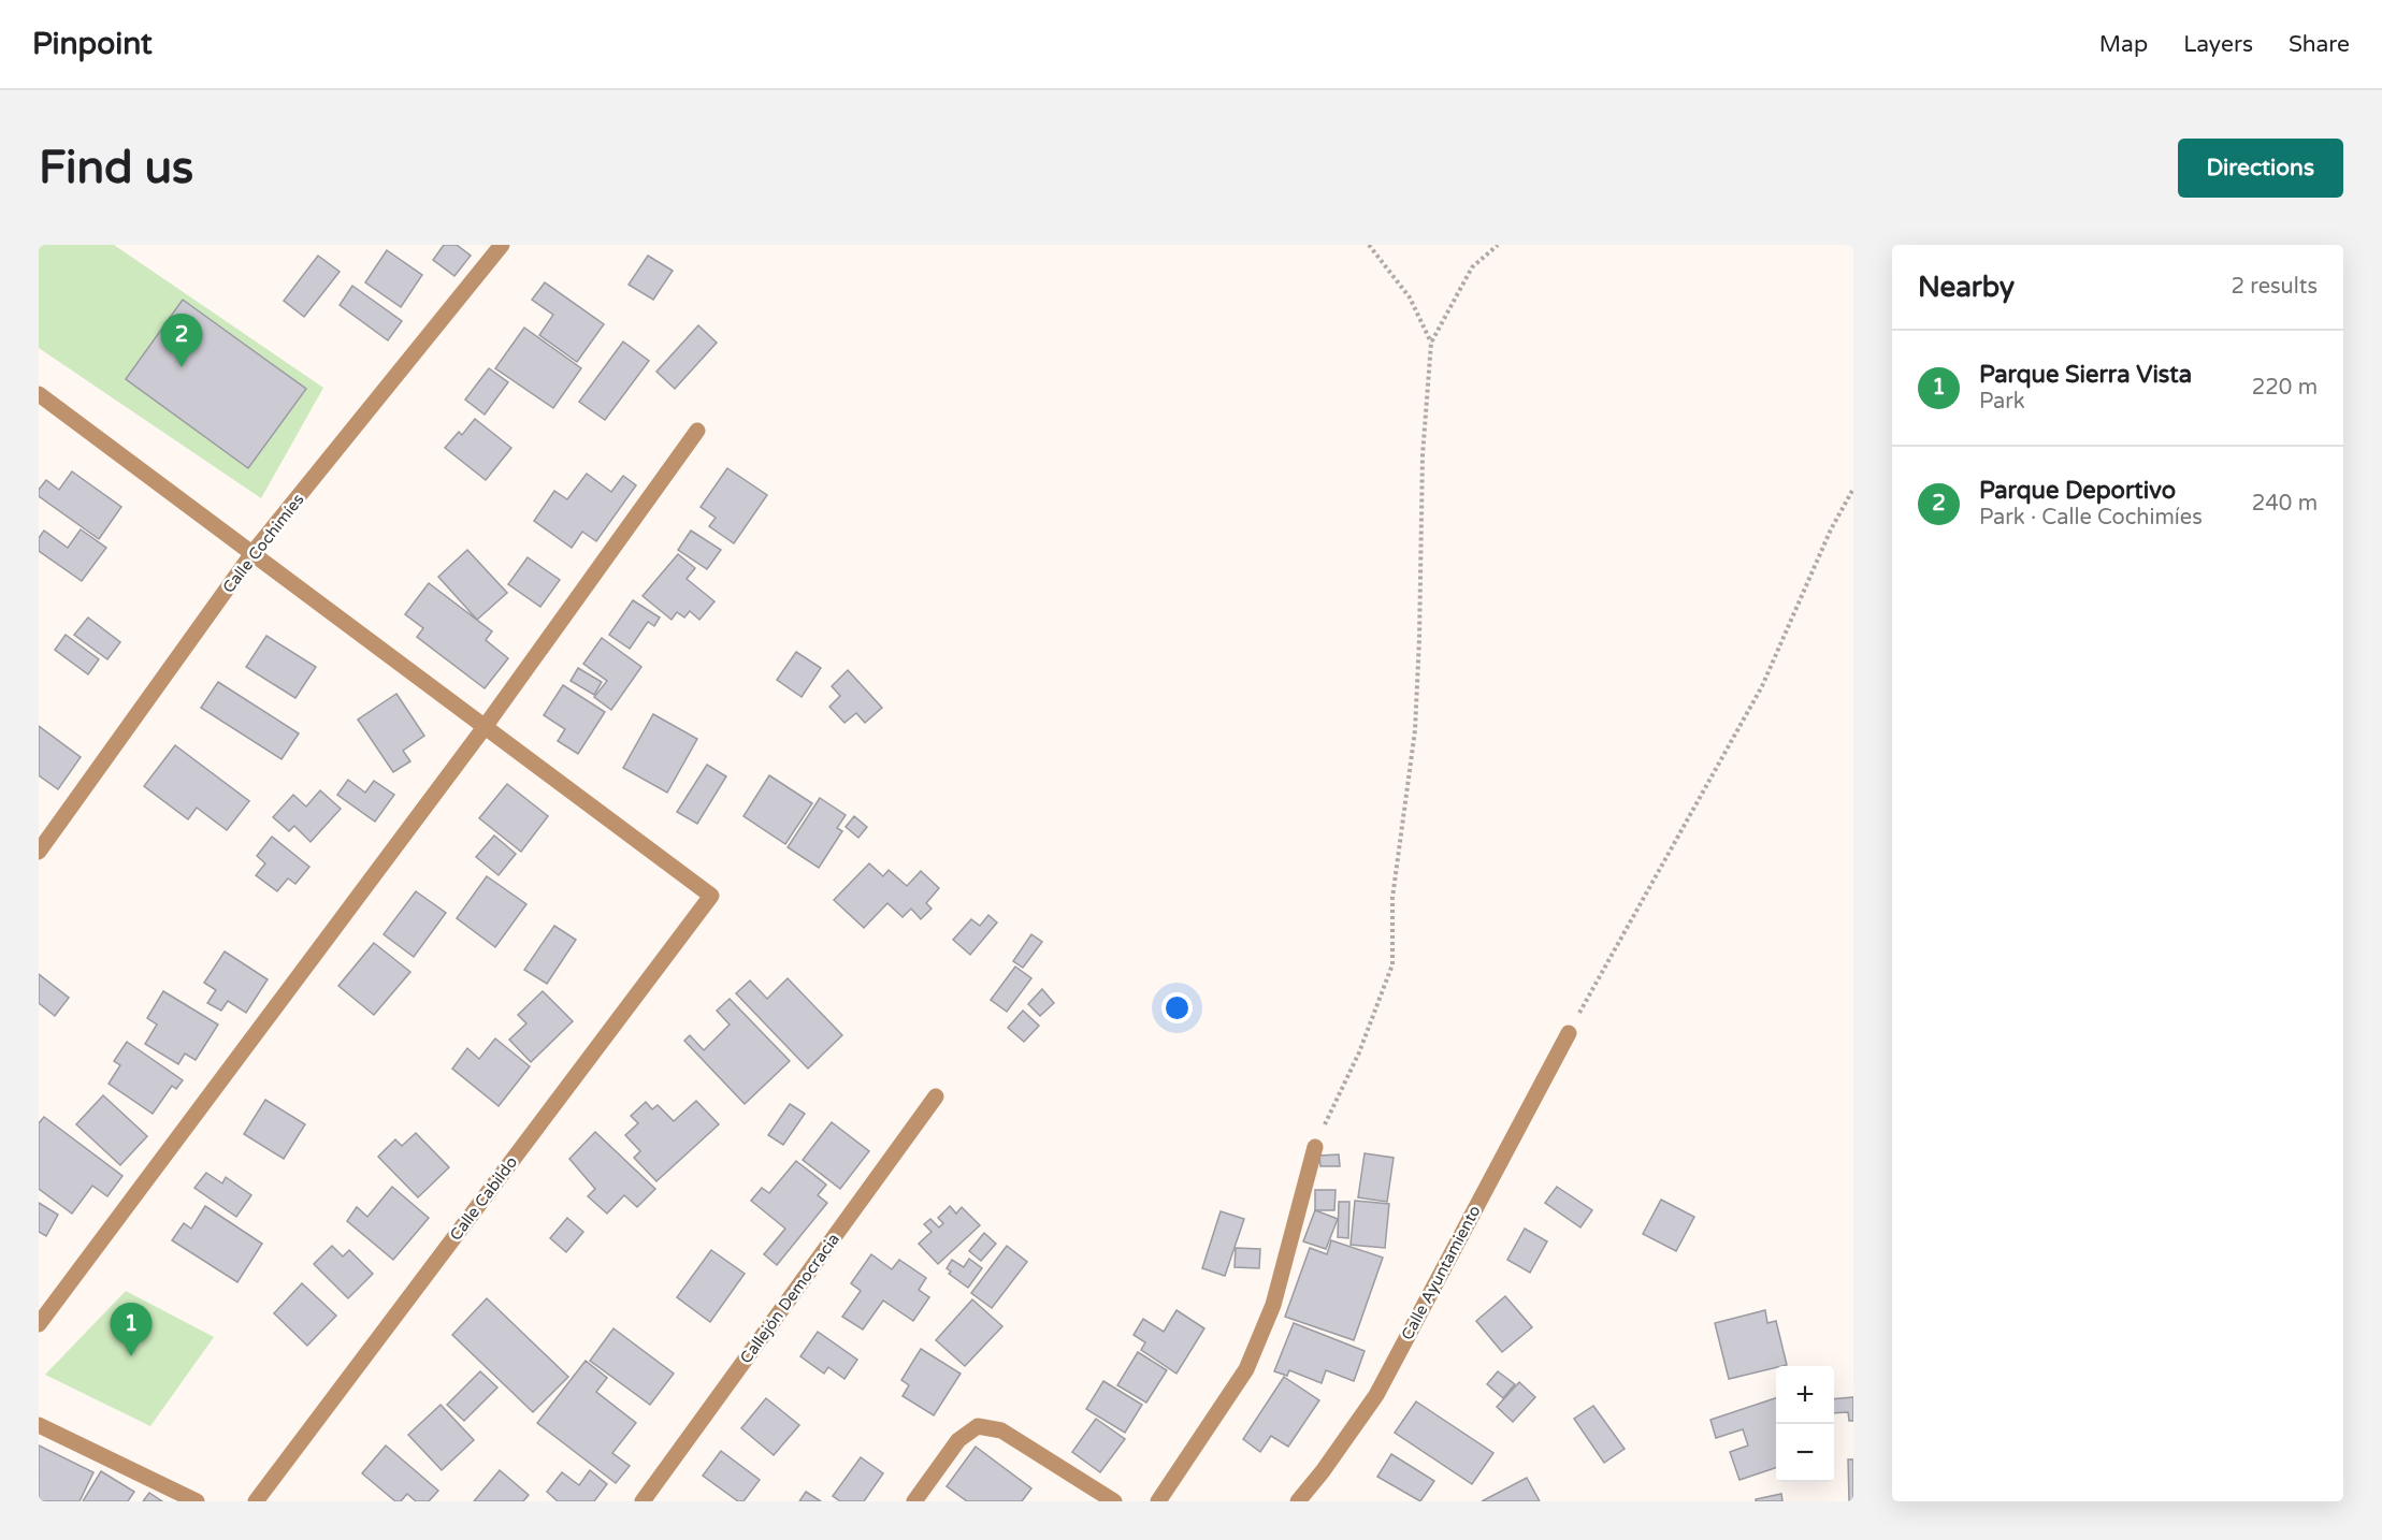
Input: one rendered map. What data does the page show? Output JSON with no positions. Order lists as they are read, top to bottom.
{
  "streets": {
    "street": [
      "Calle Cochimíes",
      "Calle Cabildo",
      "Calle Ayuntamiento",
      "Callejón Democracia"
    ]
  },
  "page": {
    "header": "Pinpoint",
    "nav": ["Map", "Layers", "Share"],
    "buttons": "Directions",
    "title": "Find us",
    "heading": ["Nearby", "2 results"],
    "pins": ["2", "1"],
    "list": [
      {
        "mark": "1",
        "name": "Parque Sierra Vista",
        "note": "Park",
        "value": "220 m"
      },
      {
        "mark": "2",
        "name": "Parque Deportivo",
        "note": "Park · Calle Cochimíes",
        "value": "240 m"
      }
    ],
    "map_buttons": ["+", "−"]
  }
}
